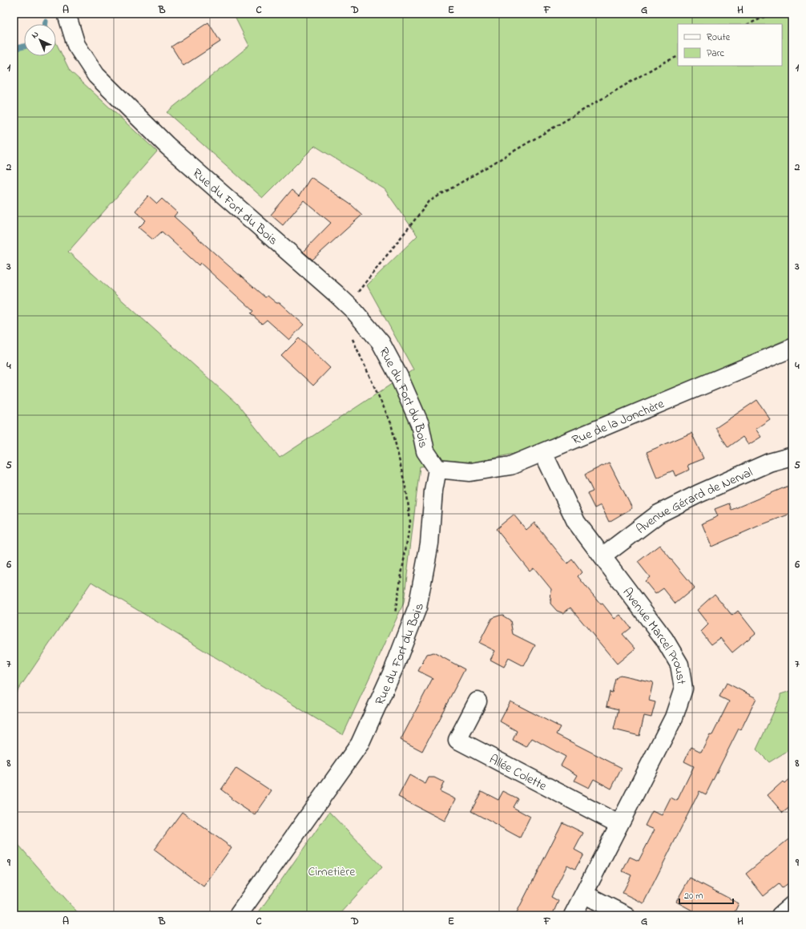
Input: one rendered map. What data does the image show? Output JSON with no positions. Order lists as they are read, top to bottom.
{
  "streets": {
    "street": [
      "Rue du Fort du Bois",
      "Rue de la Jonchère",
      "Avenue Gérard de Nerval",
      "Avenue Marcel Proust",
      "Allée Colette"
    ]
  },
  "crossings": [
    ["Rue du Fort du Bois", "Rue de la Jonchère"],
    ["Rue de la Jonchère", "Avenue Marcel Proust"],
    ["Avenue Gérard de Nerval", "Avenue Marcel Proust"],
    ["Avenue Marcel Proust", "Allée Colette"]
  ],
  "parks": ["Cimetière"],
  "legend": ["Route", "Parc"],
  "scale_bar": "20 m",
  "north": "top left",
  "grid": {
    "columns": [
      "A",
      "B",
      "C",
      "D",
      "E",
      "F",
      "G",
      "H"
    ],
    "rows": [
      "1",
      "2",
      "3",
      "4",
      "5",
      "6",
      "7",
      "8",
      "9"
    ]
  }
}
